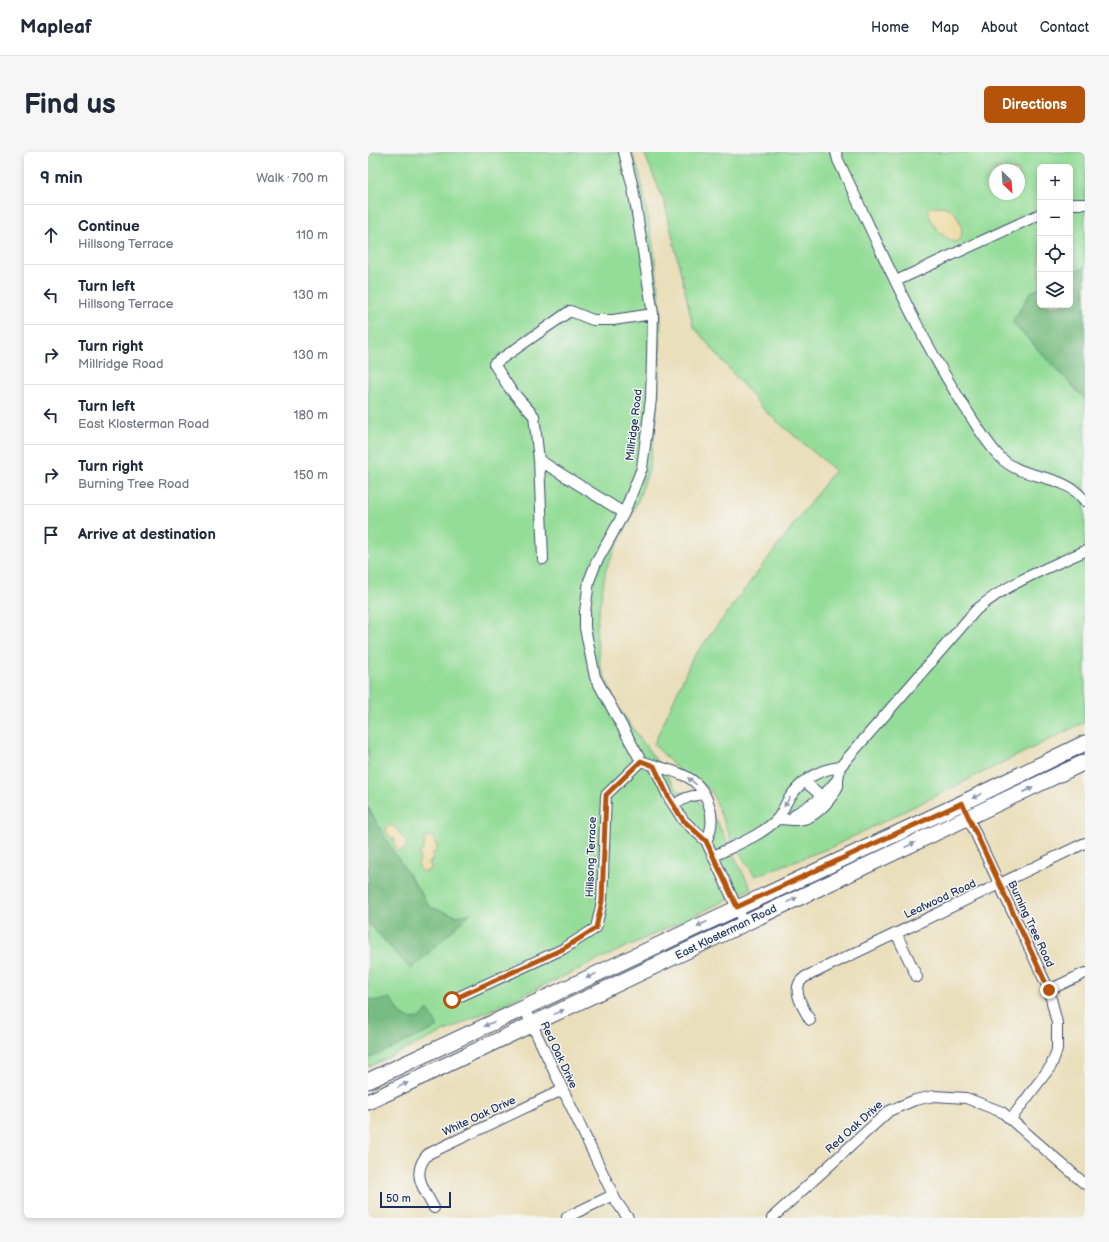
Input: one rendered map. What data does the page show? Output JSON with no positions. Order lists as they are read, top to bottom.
{
  "streets": {
    "main road": ["East Klosterman Road"],
    "street": [
      "Millridge Road",
      "Hillsong Terrace",
      "Leafwood Road",
      "Burning Tree Road",
      "Red Oak Drive",
      "White Oak Drive"
    ]
  },
  "crossings": [
    ["Millridge Road", "Hillsong Terrace"],
    ["Leafwood Road", "Burning Tree Road"],
    ["Burning Tree Road", "East Klosterman Road"],
    ["Burning Tree Road", "Red Oak Drive"],
    ["East Klosterman Road", "Red Oak Drive"],
    ["Red Oak Drive", "White Oak Drive"]
  ],
  "scale_bar": "50 m",
  "north": "bottom right",
  "page": {
    "header": "Mapleaf",
    "nav": [
      "Home",
      "Map",
      "About",
      "Contact"
    ],
    "buttons": "Directions",
    "title": "Find us",
    "heading": ["9 min", "Walk · 700 m"],
    "map_buttons": ["+", "−"],
    "list": [
      ["Continue", "Hillsong Terrace", "110 m"],
      ["Turn left", "Hillsong Terrace", "130 m"],
      ["Turn right", "Millridge Road", "130 m"],
      ["Turn left", "East Klosterman Road", "180 m"],
      ["Turn right", "Burning Tree Road", "150 m"],
      "Arrive at destination"
    ],
    "scale": "50 m"
  }
}
